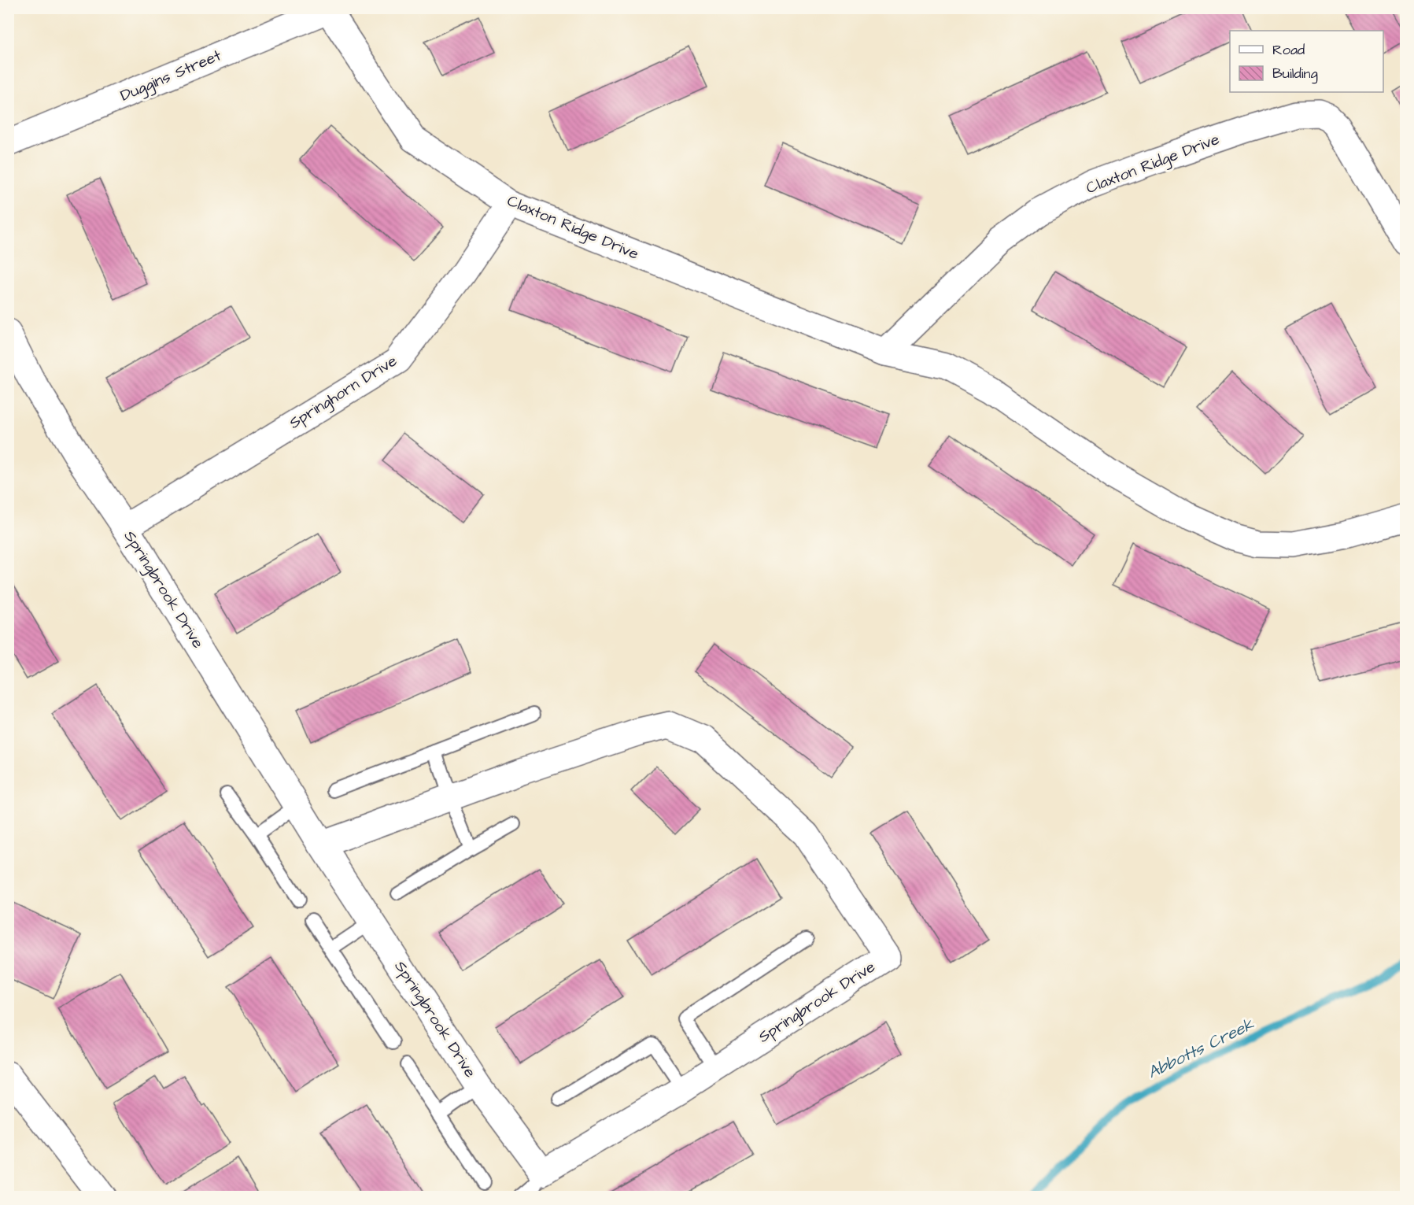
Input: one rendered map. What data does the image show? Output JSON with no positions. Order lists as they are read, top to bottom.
{
  "streets": {
    "street": [
      "Duggins Street",
      "Claxton Ridge Drive",
      "Springhorn Drive",
      "Springbrook Drive"
    ]
  },
  "crossings": [
    ["Duggins Street", "Claxton Ridge Drive"],
    ["Claxton Ridge Drive", "Springhorn Drive"],
    ["Springhorn Drive", "Springbrook Drive"]
  ],
  "water": ["Abbotts Creek"],
  "legend": ["Road", "Building"]
}
